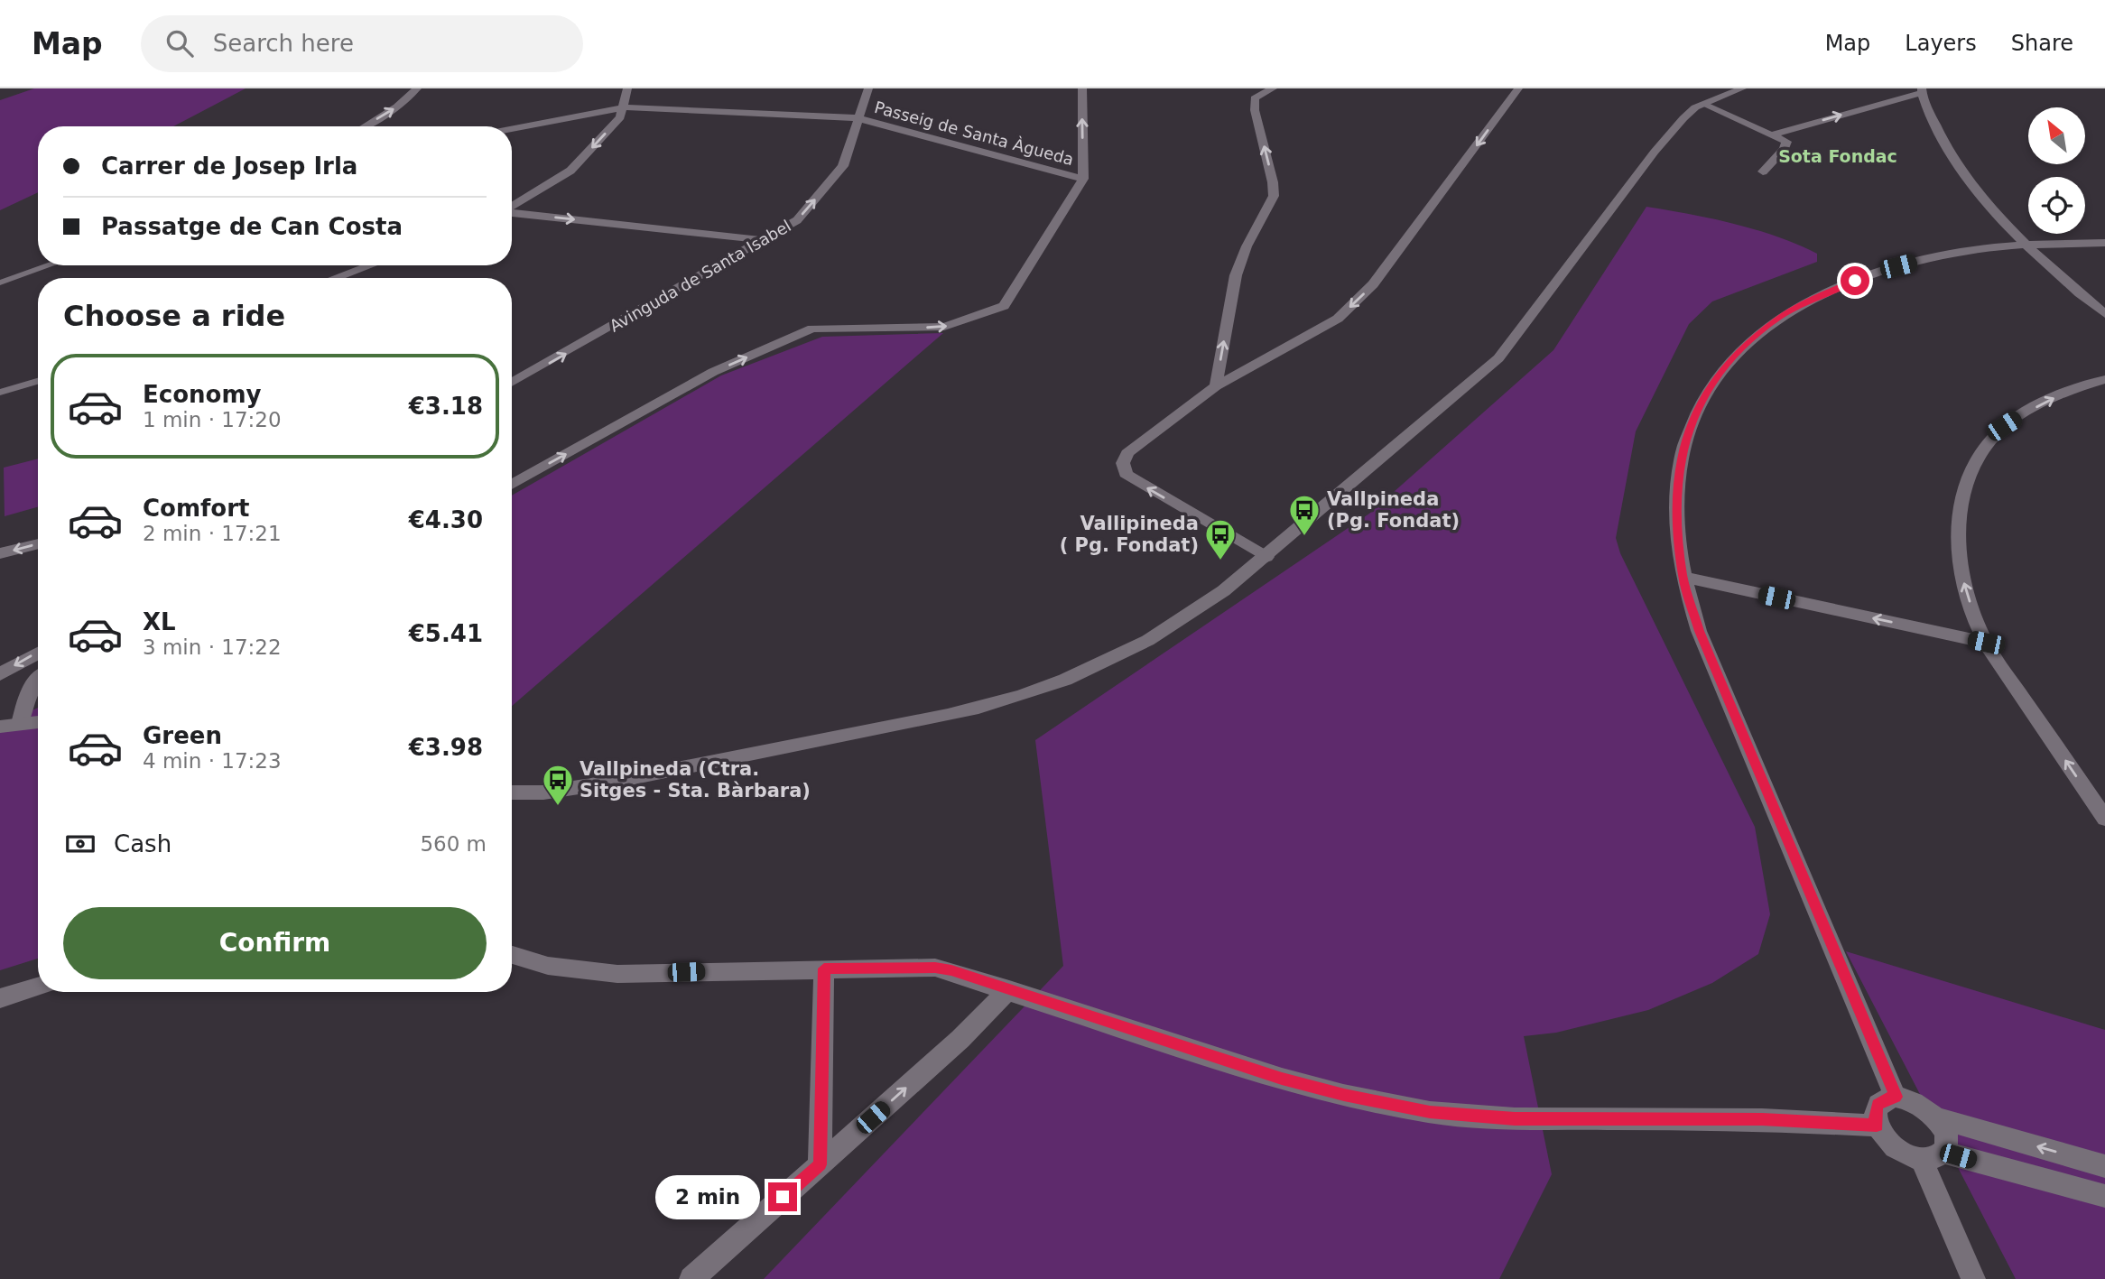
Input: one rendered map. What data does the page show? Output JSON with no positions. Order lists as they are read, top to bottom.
{
  "streets": {
    "street": ["Passeig de Santa Àgueda", "Avinguda de Santa Isabel"]
  },
  "crossings": [
    ["Passeig de Santa Àgueda", "Avinguda de Santa Isabel"]
  ],
  "districts": ["Sota Fondac"],
  "places": {
    "bus stop": ["Vallpineda (Pg. Fondat)", "Vallipineda ( Pg. Fondat)", "Vallpineda (Ctra. Sitges - Sta. Bàrbara)"]
  },
  "north": "top left",
  "page": {
    "header": "Map",
    "search": "Search here",
    "nav": ["Map", "Layers", "Share"],
    "banner": ["Carrer de Josep Irla", "Passatge de Can Costa"],
    "heading": "Choose a ride",
    "list": [
      {
        "name": "Economy",
        "note": "1 min · 17:20",
        "value": "€3.18"
      },
      {
        "name": "Comfort",
        "note": "2 min · 17:21",
        "value": "€4.30"
      },
      {
        "name": "XL",
        "note": "3 min · 17:22",
        "value": "€5.41"
      },
      {
        "name": "Green",
        "note": "4 min · 17:23",
        "value": "€3.98"
      }
    ],
    "pay": ["Cash", "560 m"],
    "buttons": "Confirm",
    "bubble": "2 min"
  }
}
